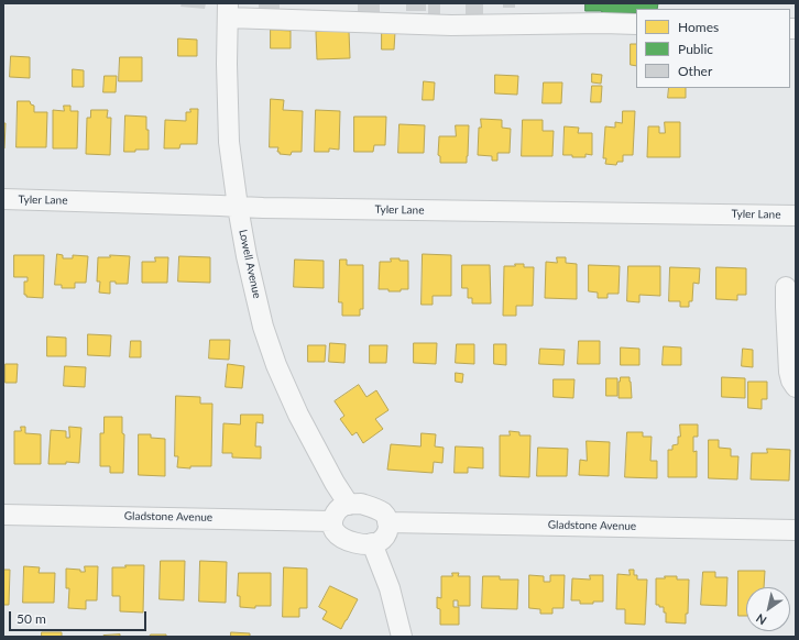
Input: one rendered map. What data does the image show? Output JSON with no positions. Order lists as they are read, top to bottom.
{
  "streets": {
    "street": ["Tyler Lane", "Lowell Avenue", "Gladstone Avenue"]
  },
  "crossings": [
    ["Tyler Lane", "Lowell Avenue"],
    ["Lowell Avenue", "Gladstone Avenue"]
  ],
  "legend": ["Homes", "Public", "Other"],
  "scale_bar": "50 m",
  "north": "bottom left"
}
